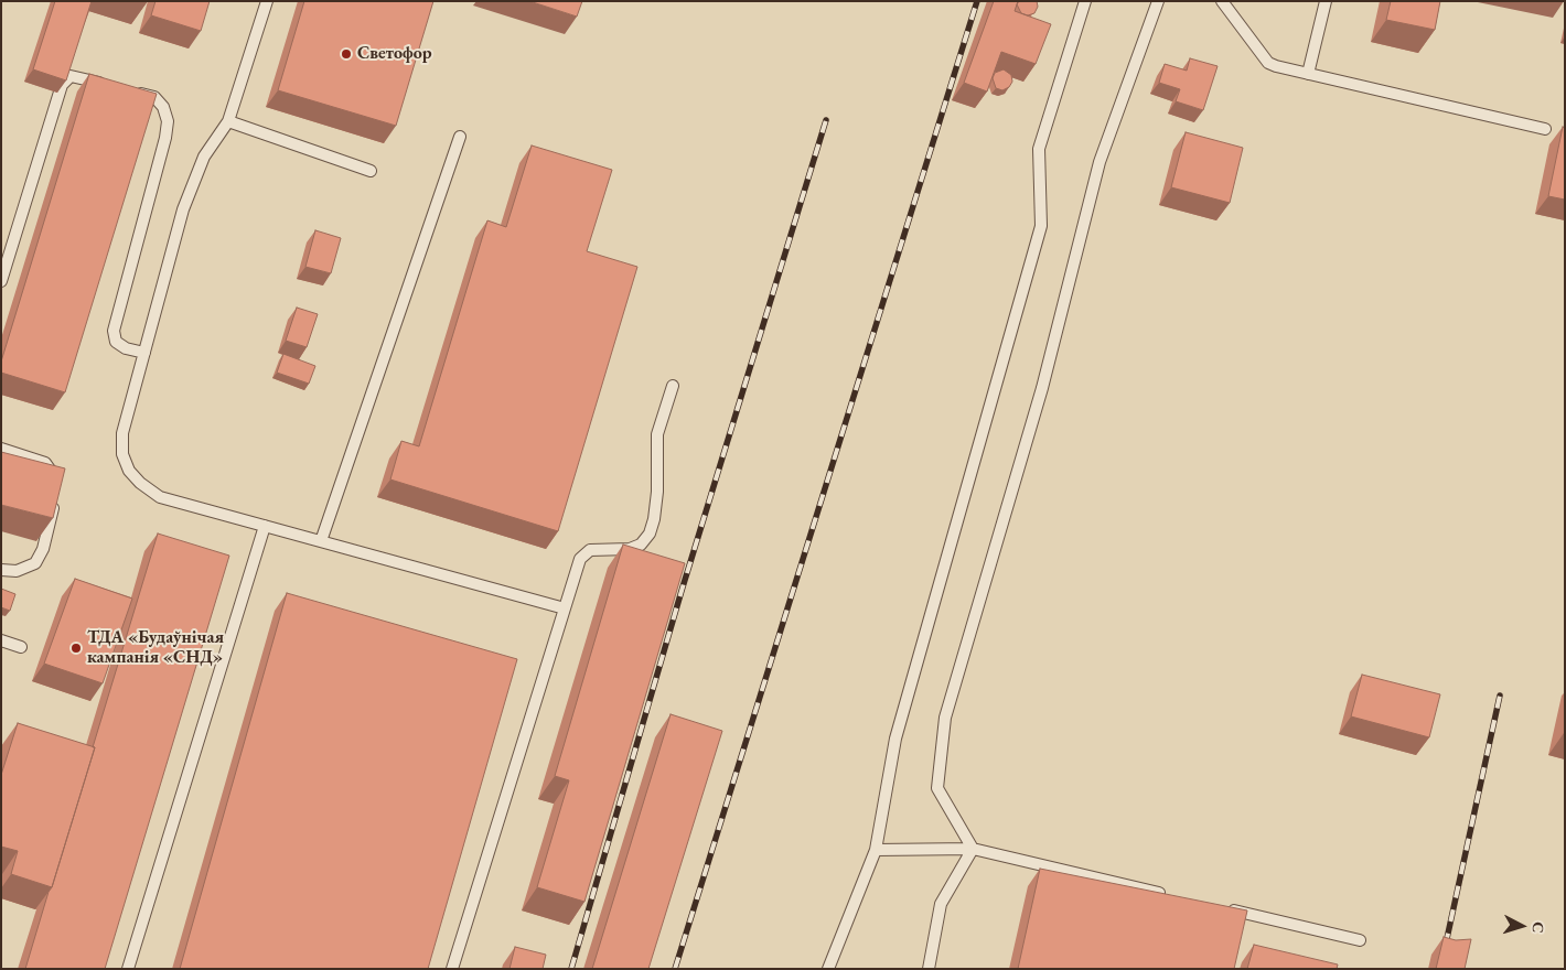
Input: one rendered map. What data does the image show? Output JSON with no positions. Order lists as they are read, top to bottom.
{
  "places": ["Светофор", "ТДА «Будаўнічая кампанія «СНД»"],
  "north": "right"
}
